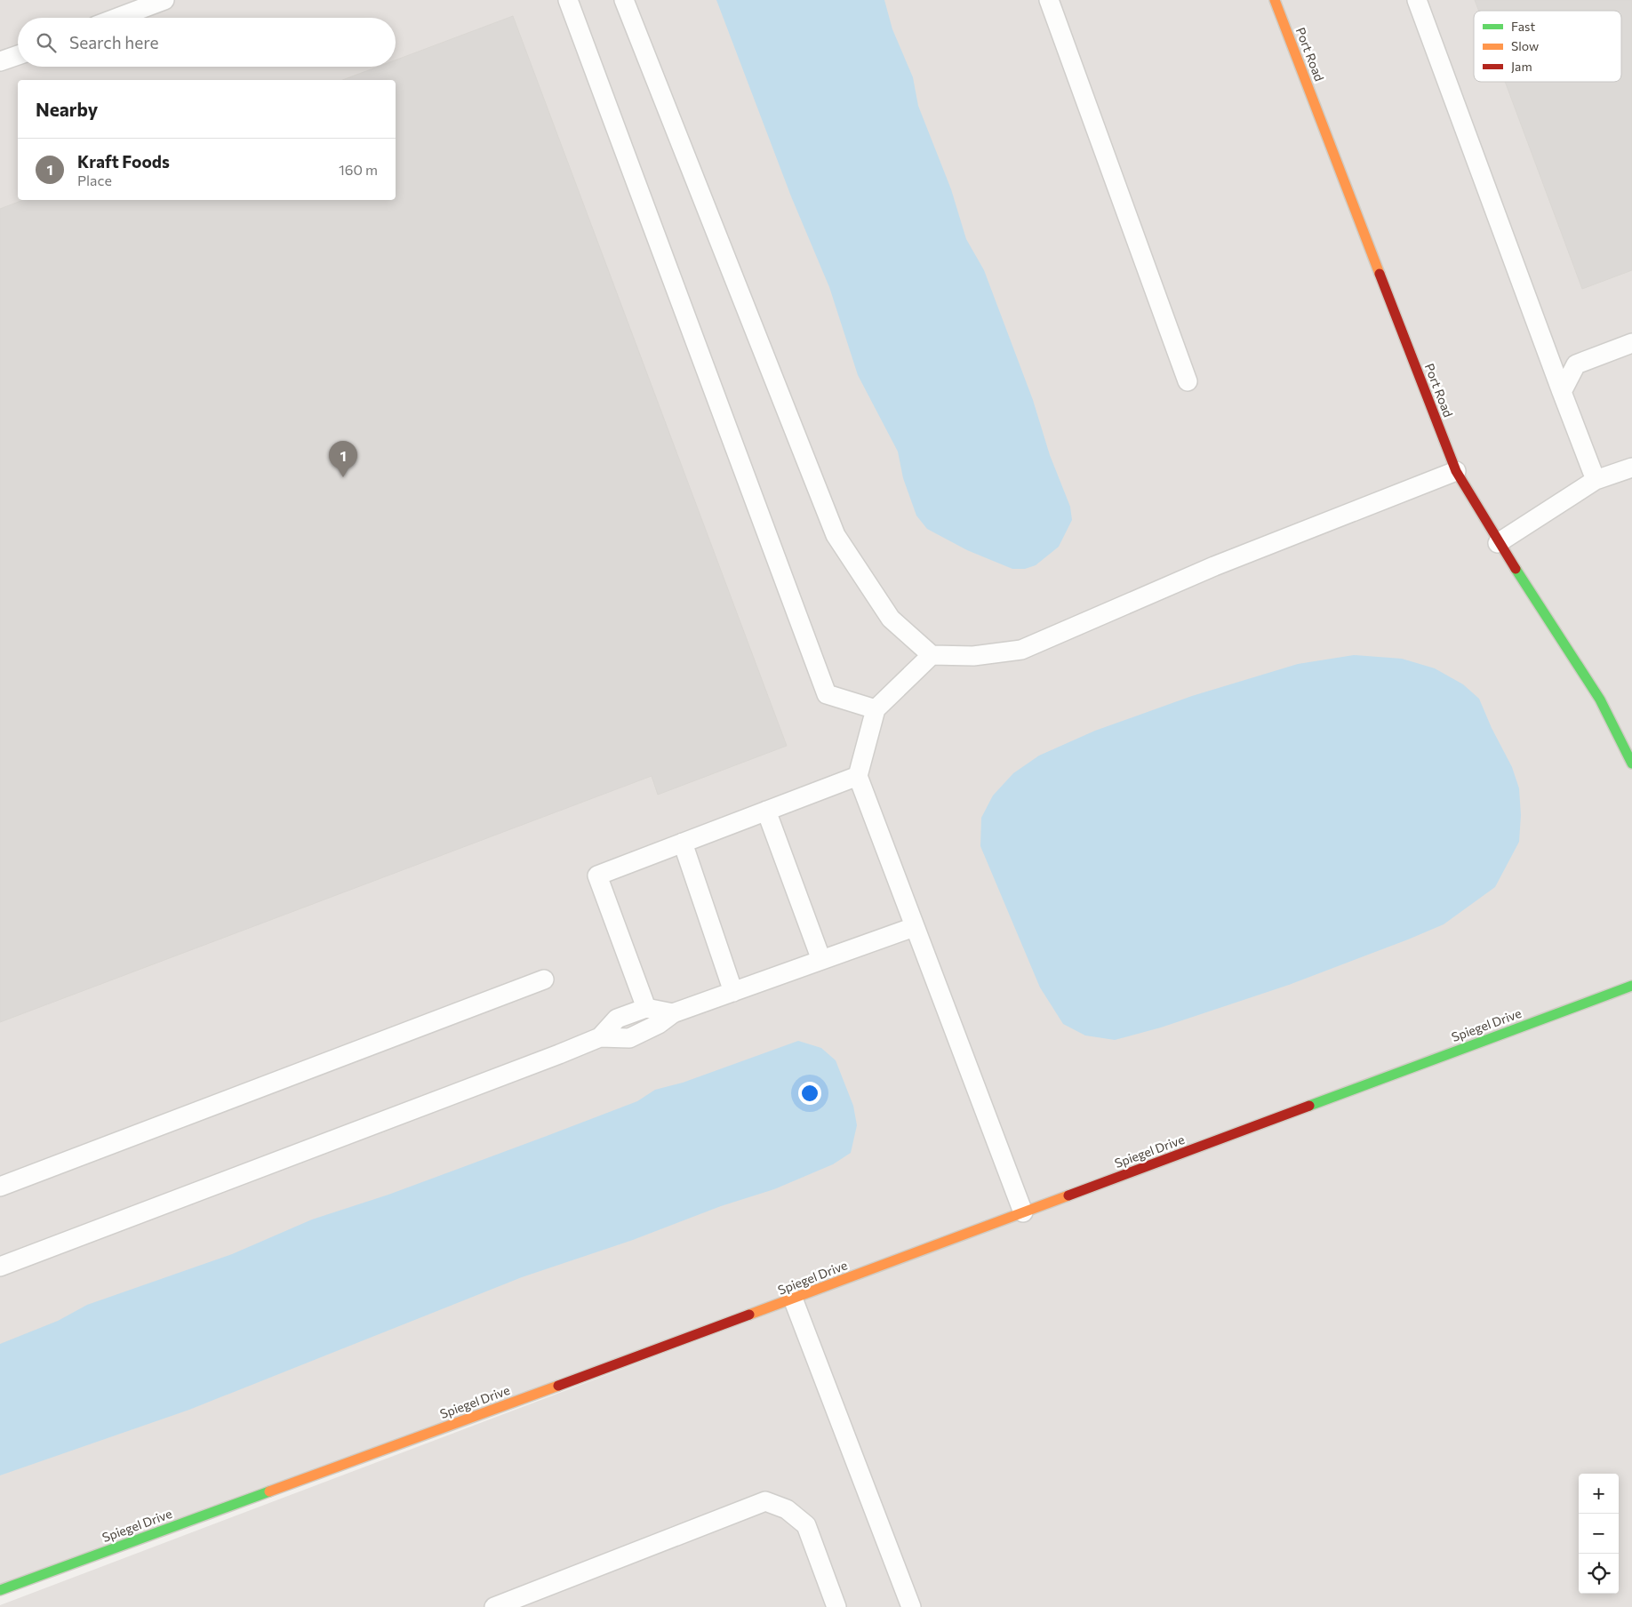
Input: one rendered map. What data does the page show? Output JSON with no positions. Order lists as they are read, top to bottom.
{
  "streets": {
    "street": ["Port Road", "Spiegel Drive"]
  },
  "legend": ["Fast", "Slow", "Jam"],
  "page": {
    "search": "Search here",
    "heading": "Nearby",
    "list": [
      {
        "mark": "1",
        "name": "Kraft Foods",
        "note": "Place",
        "value": "160 m"
      }
    ],
    "pins": "1",
    "map_buttons": ["+", "−"]
  }
}
